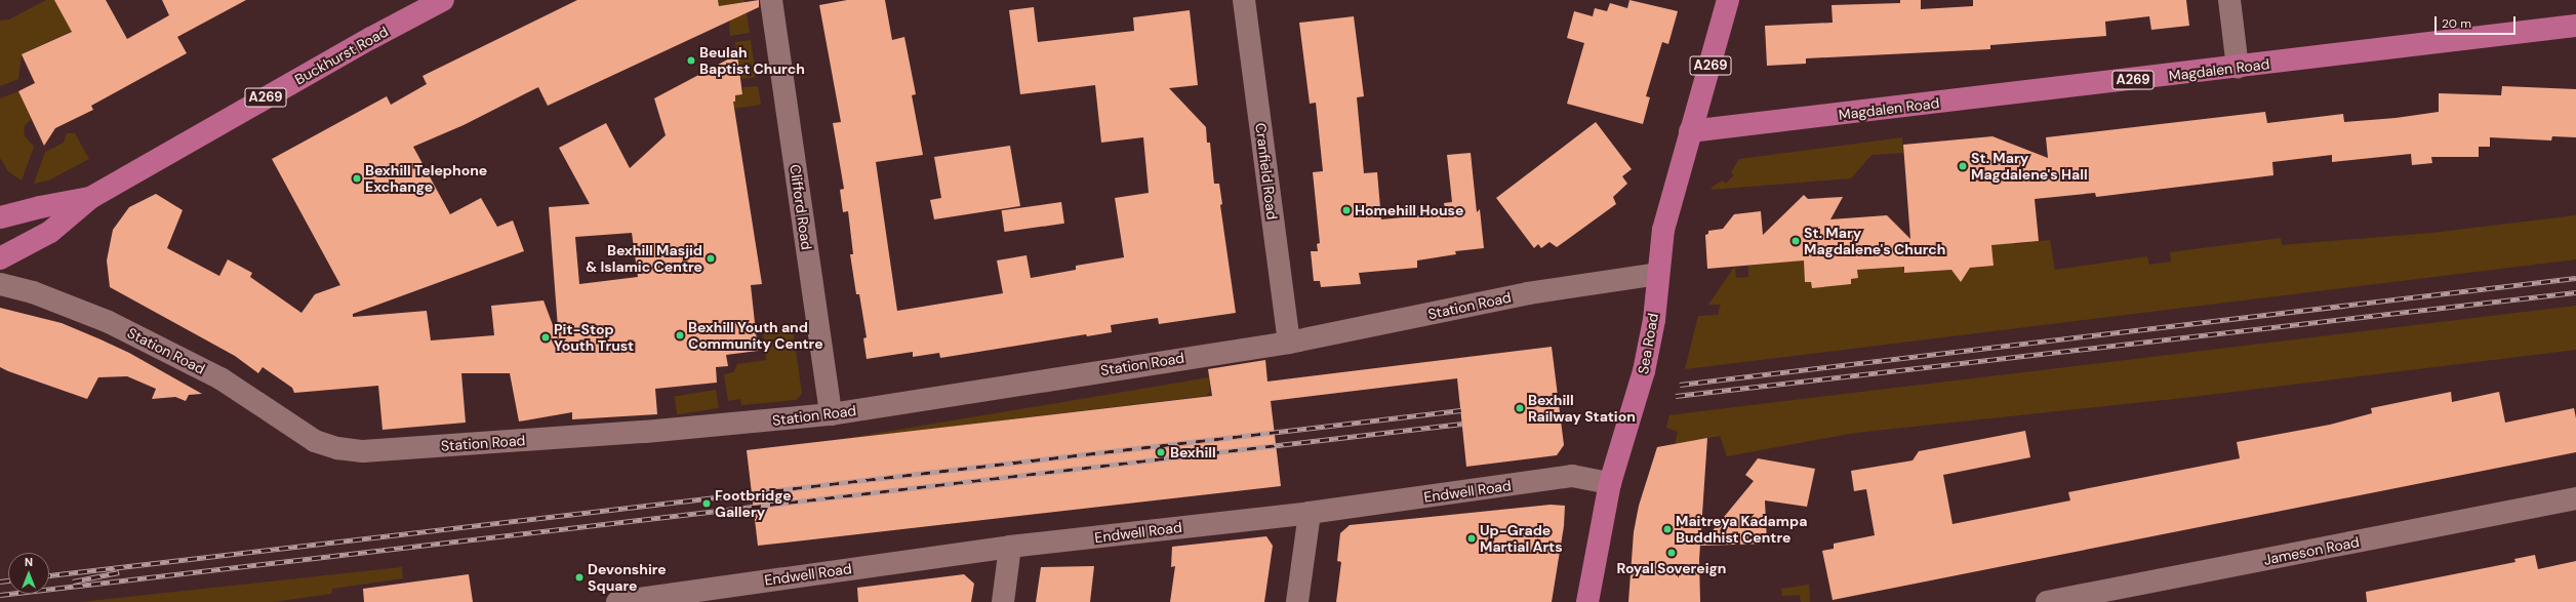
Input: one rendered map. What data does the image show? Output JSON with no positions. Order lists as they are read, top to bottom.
{
  "streets": {
    "main road": [
      "Buckhurst Road",
      "A269",
      "Magdalen Road",
      "Sea Road"
    ],
    "street": [
      "Cranfield Road",
      "Clifford Road",
      "Station Road",
      "Endwell Road",
      "Jameson Road"
    ]
  },
  "crossings": [
    ["A269", "Magdalen Road"],
    ["A269", "Sea Road"],
    ["Magdalen Road", "Sea Road"],
    ["Cranfield Road", "Station Road"],
    ["Clifford Road", "Station Road"],
    ["Station Road", "Sea Road"],
    ["Sea Road", "Endwell Road"]
  ],
  "places": [
    "Beulah Baptist Church",
    "St. Mary Magdalene's Hall",
    "Bexhill Telephone Exchange",
    "Homehill House",
    "St. Mary Magdalene's Church",
    "Bexhill Masjid & Islamic Centre",
    "Bexhill Youth and Community Centre",
    "Pit-Stop Youth Trust",
    "Bexhill Railway Station",
    "Bexhill",
    "Footbridge Gallery",
    "Maitreya Kadampa Buddhist Centre",
    "Up-Grade Martial Arts",
    "Royal Sovereign",
    "Devonshire Square"
  ],
  "scale_bar": "20 m",
  "north": "top"
}
